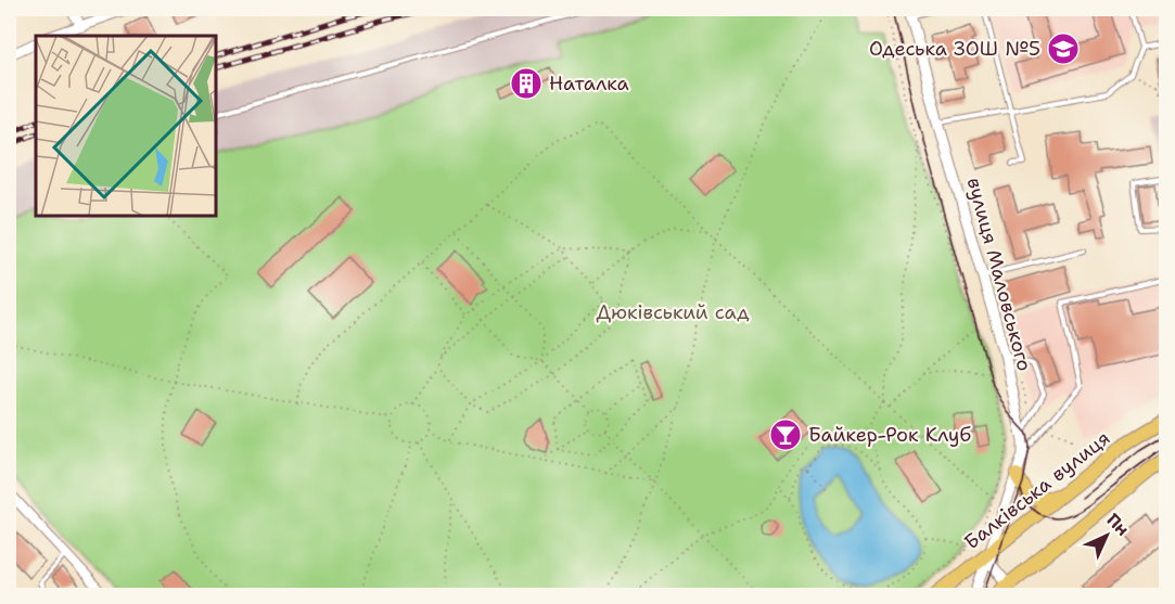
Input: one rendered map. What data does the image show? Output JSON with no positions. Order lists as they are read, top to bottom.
{
  "streets": {
    "main road": ["Балківська вулиця"],
    "street": ["вулиця Маловського"]
  },
  "crossings": [
    ["вулиця Маловського", "Балківська вулиця"]
  ],
  "parks": ["Дюківський сад"],
  "places": {
    "school or university": ["Одеська ЗОШ №5"],
    "building": ["Наталка"],
    "bar": ["Байкер-Рок Клуб"]
  },
  "north": "top right"
}
